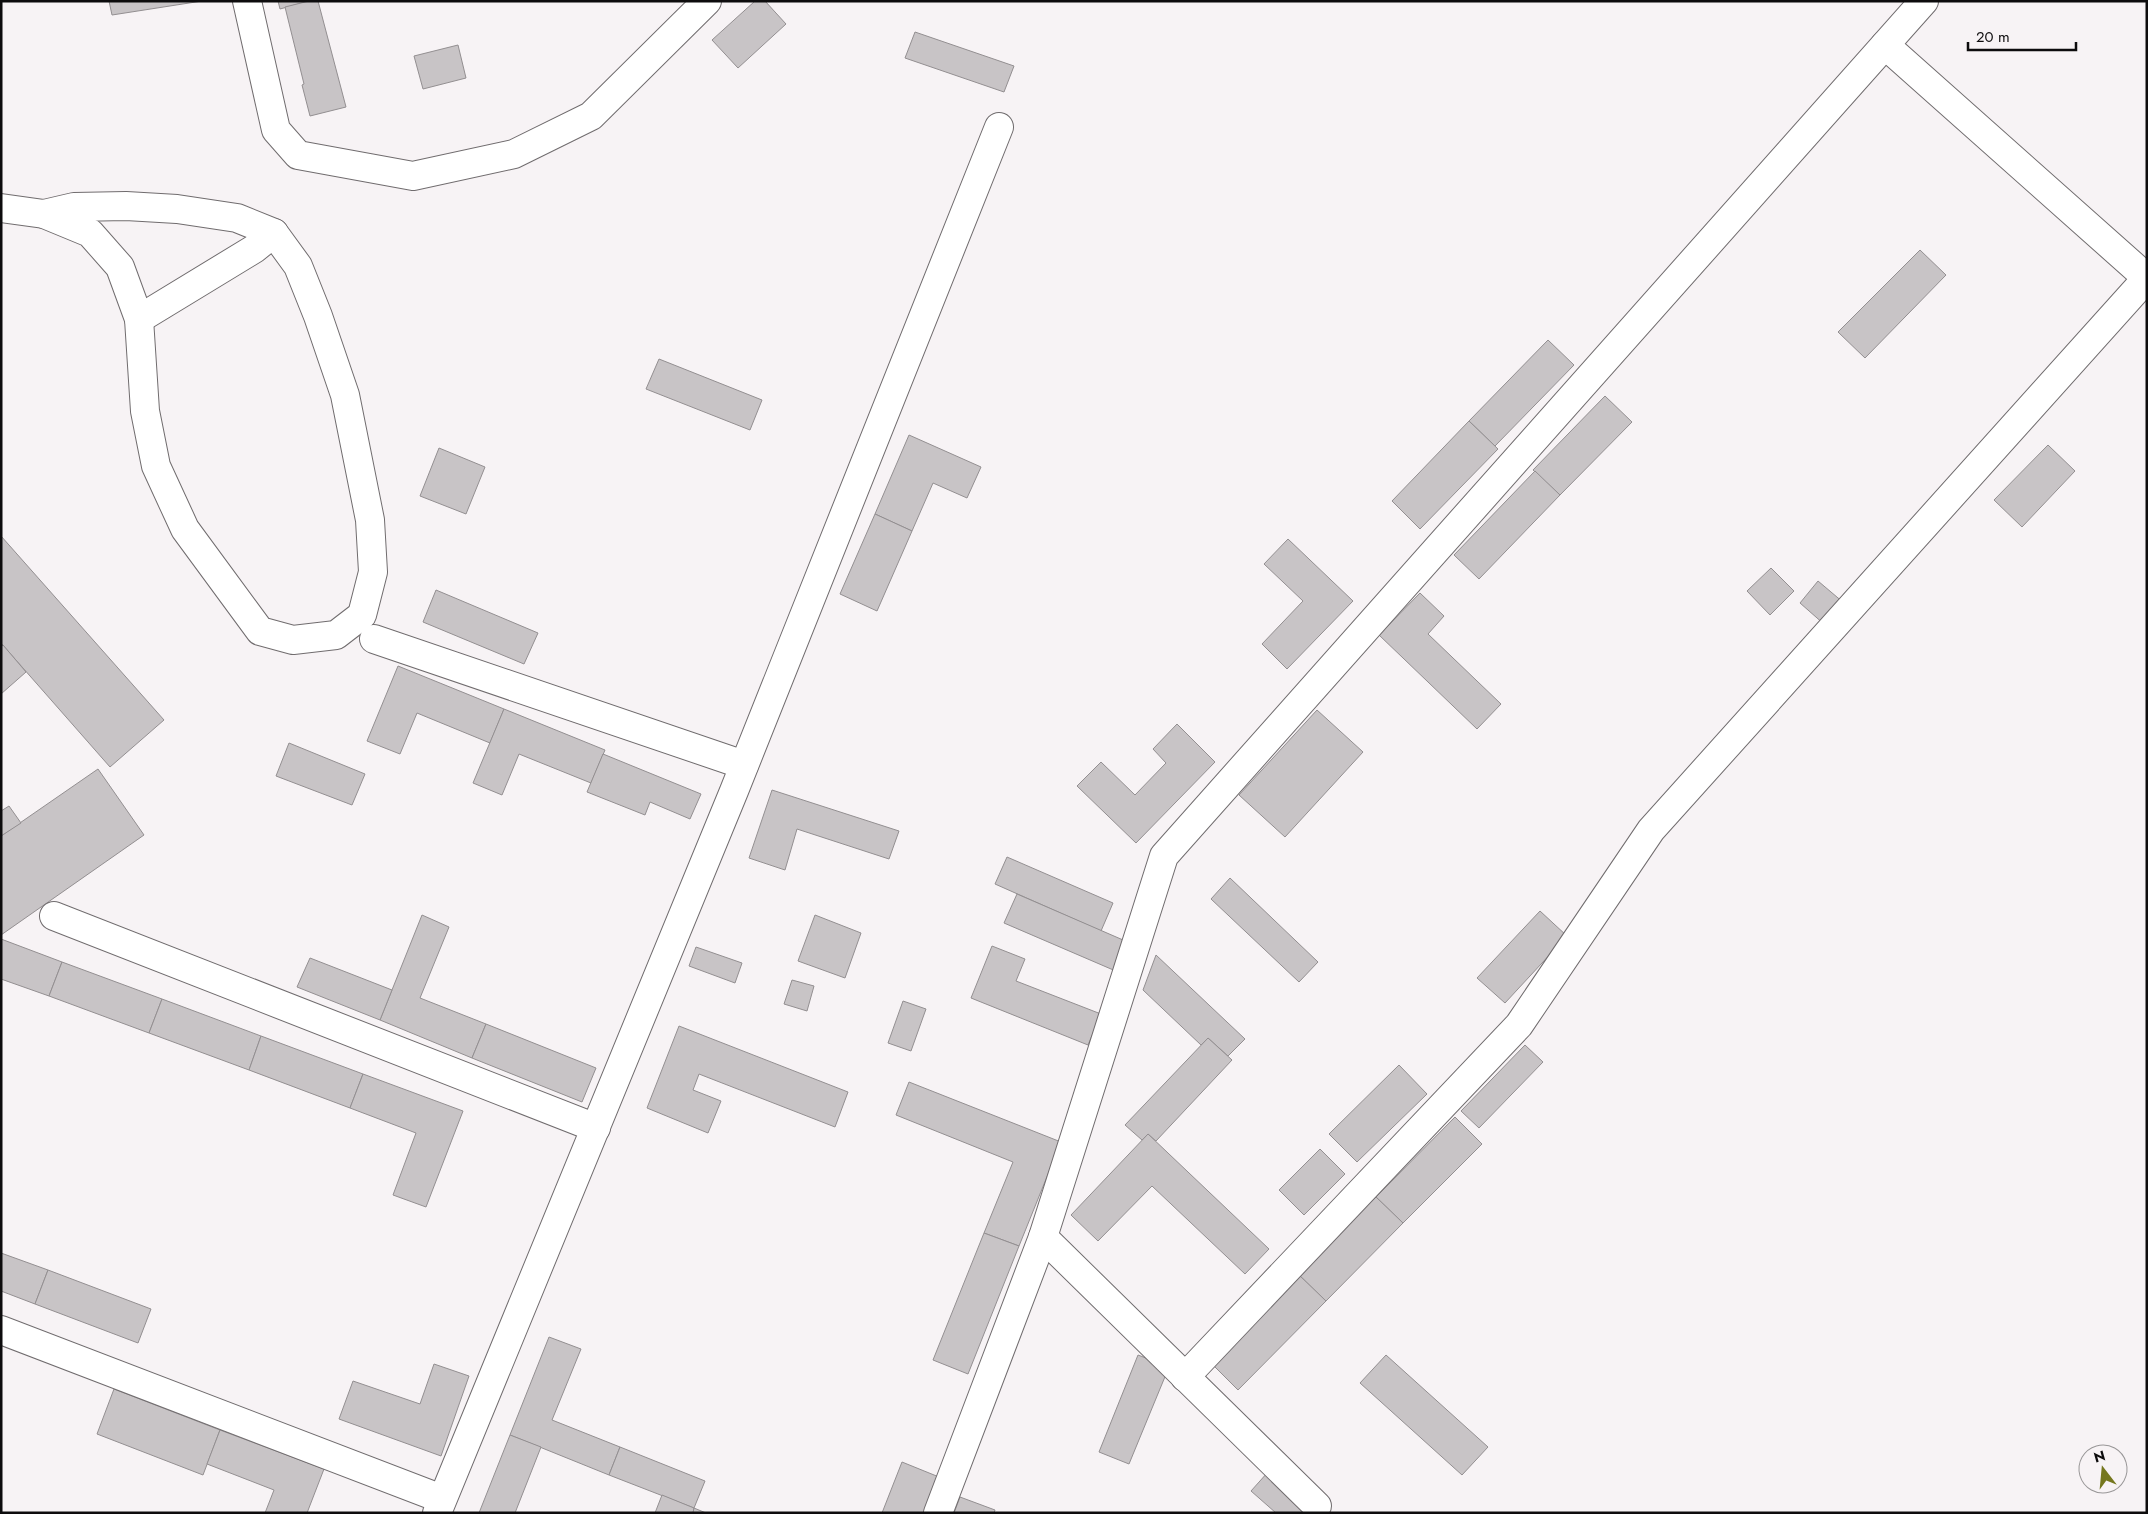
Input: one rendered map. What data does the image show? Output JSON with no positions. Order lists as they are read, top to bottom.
{
  "scale_bar": "20 m",
  "north": "top"
}
